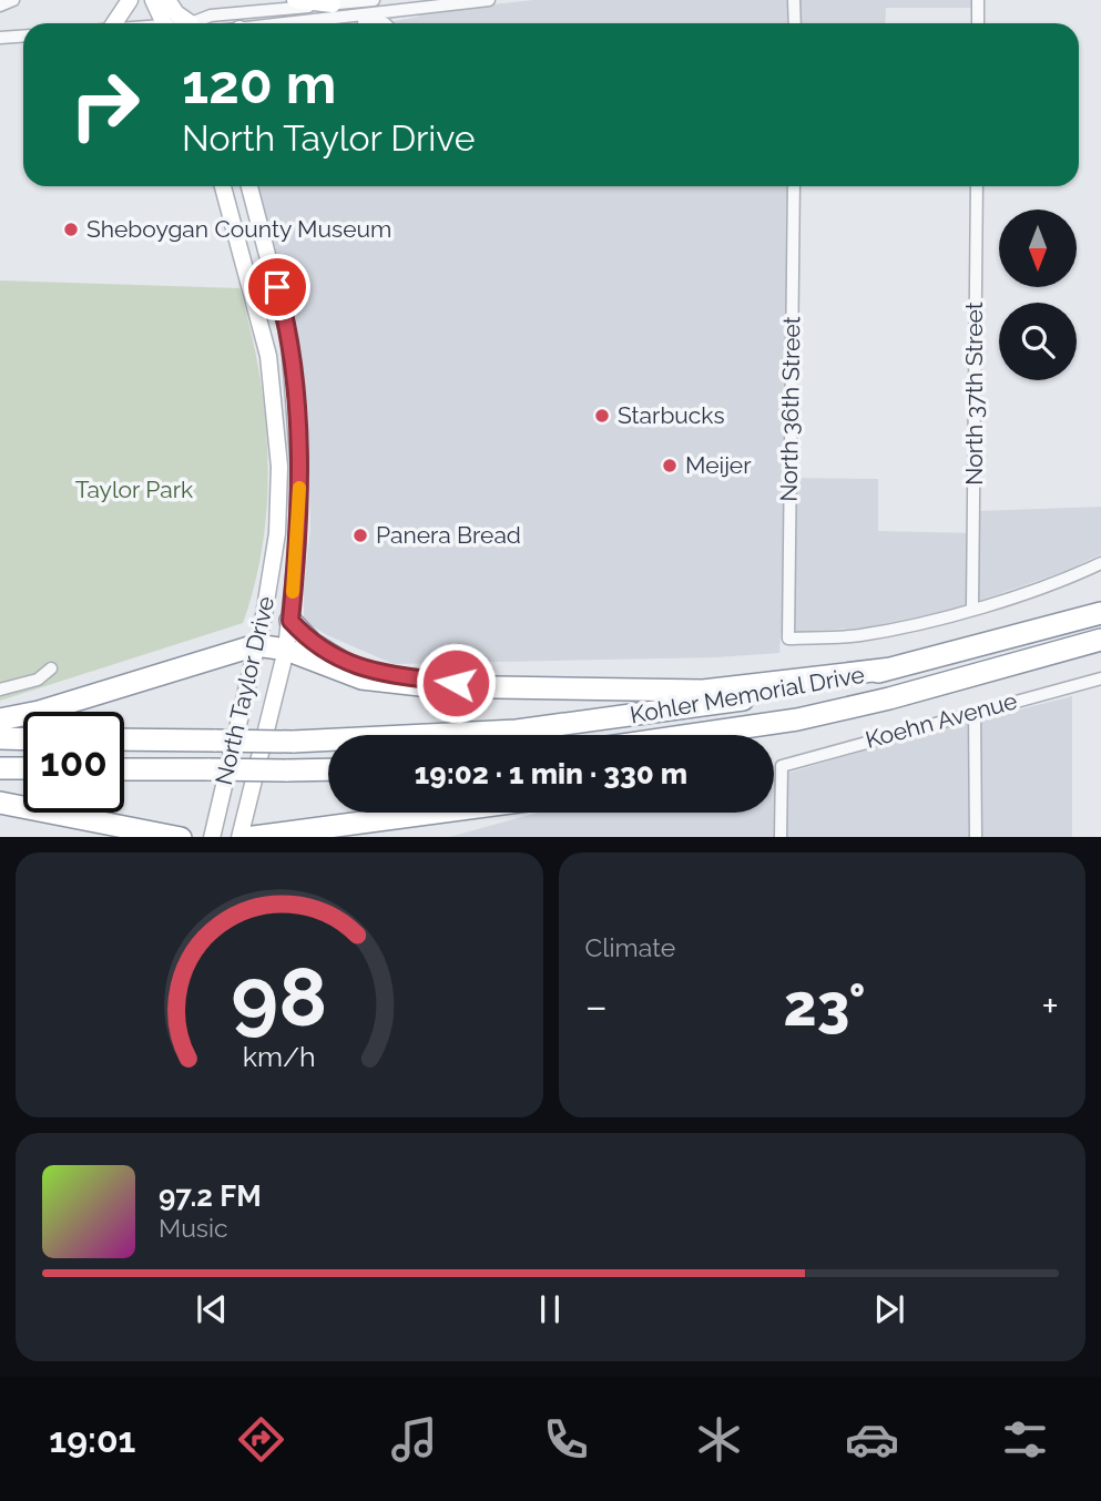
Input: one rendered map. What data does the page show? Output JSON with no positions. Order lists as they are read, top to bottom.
{
  "streets": {
    "highway": ["Kohler Memorial Drive"],
    "main road": ["North Taylor Drive"],
    "street": ["North 37th Street", "North 36th Street", "Koehn Avenue"]
  },
  "crossings": [
    ["North 37th Street", "North 36th Street"]
  ],
  "parks": ["Taylor Park"],
  "places": [
    "Sheboygan County Museum",
    "Starbucks",
    "Meijer",
    "Panera Bread"
  ],
  "north": "bottom",
  "page": {
    "turn": ["120 m", "North Taylor Drive"],
    "limit": "100",
    "trip": "19:02 · 1 min · 330 m",
    "tile": "Climate",
    "heat": ["−", "23°", "+"],
    "song": ["97.2 FM", "Music"],
    "tabs": "19:01",
    "gauge": ["98", "km/h"]
  }
}
